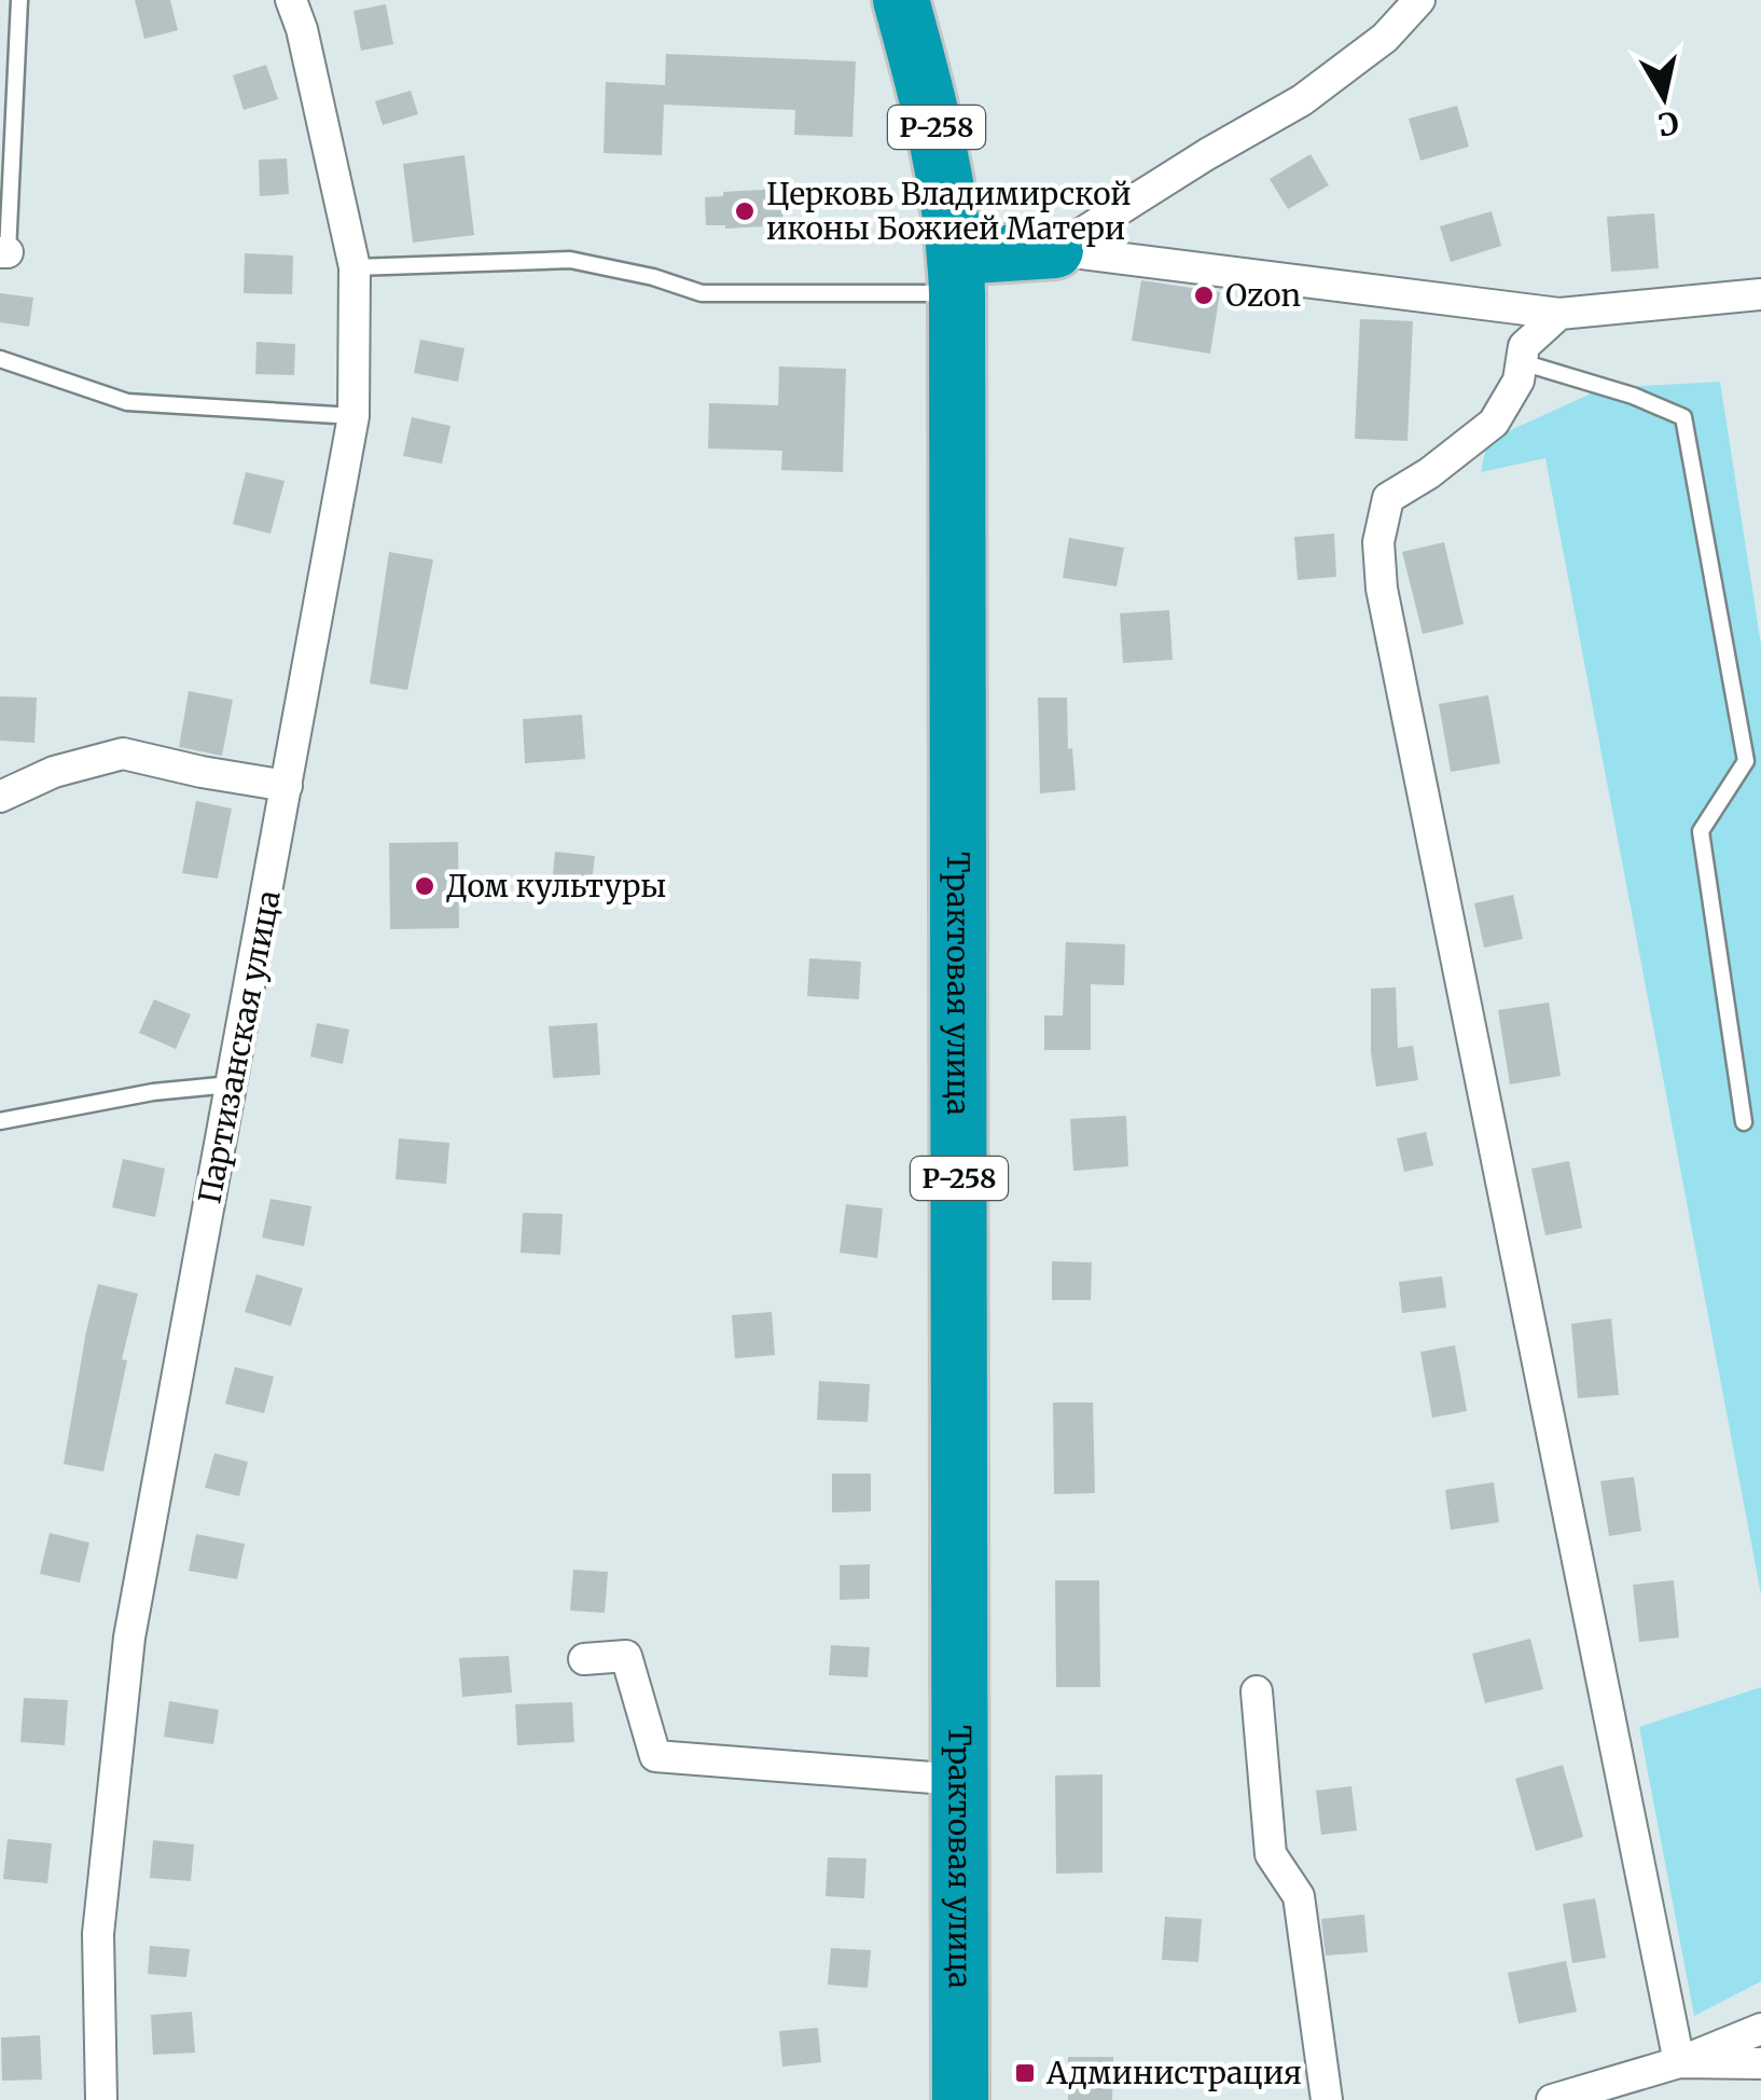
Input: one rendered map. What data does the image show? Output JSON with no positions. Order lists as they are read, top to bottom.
{
  "streets": {
    "highway": ["Р-258", "Трактовая улица"],
    "street": ["Партизанская улица"]
  },
  "places": {
    "other": ["Церковь Владимирской иконы Божией Матери", "Ozon", "Дом культуры"],
    "transit": ["Администрация"]
  },
  "north": "bottom"
}
